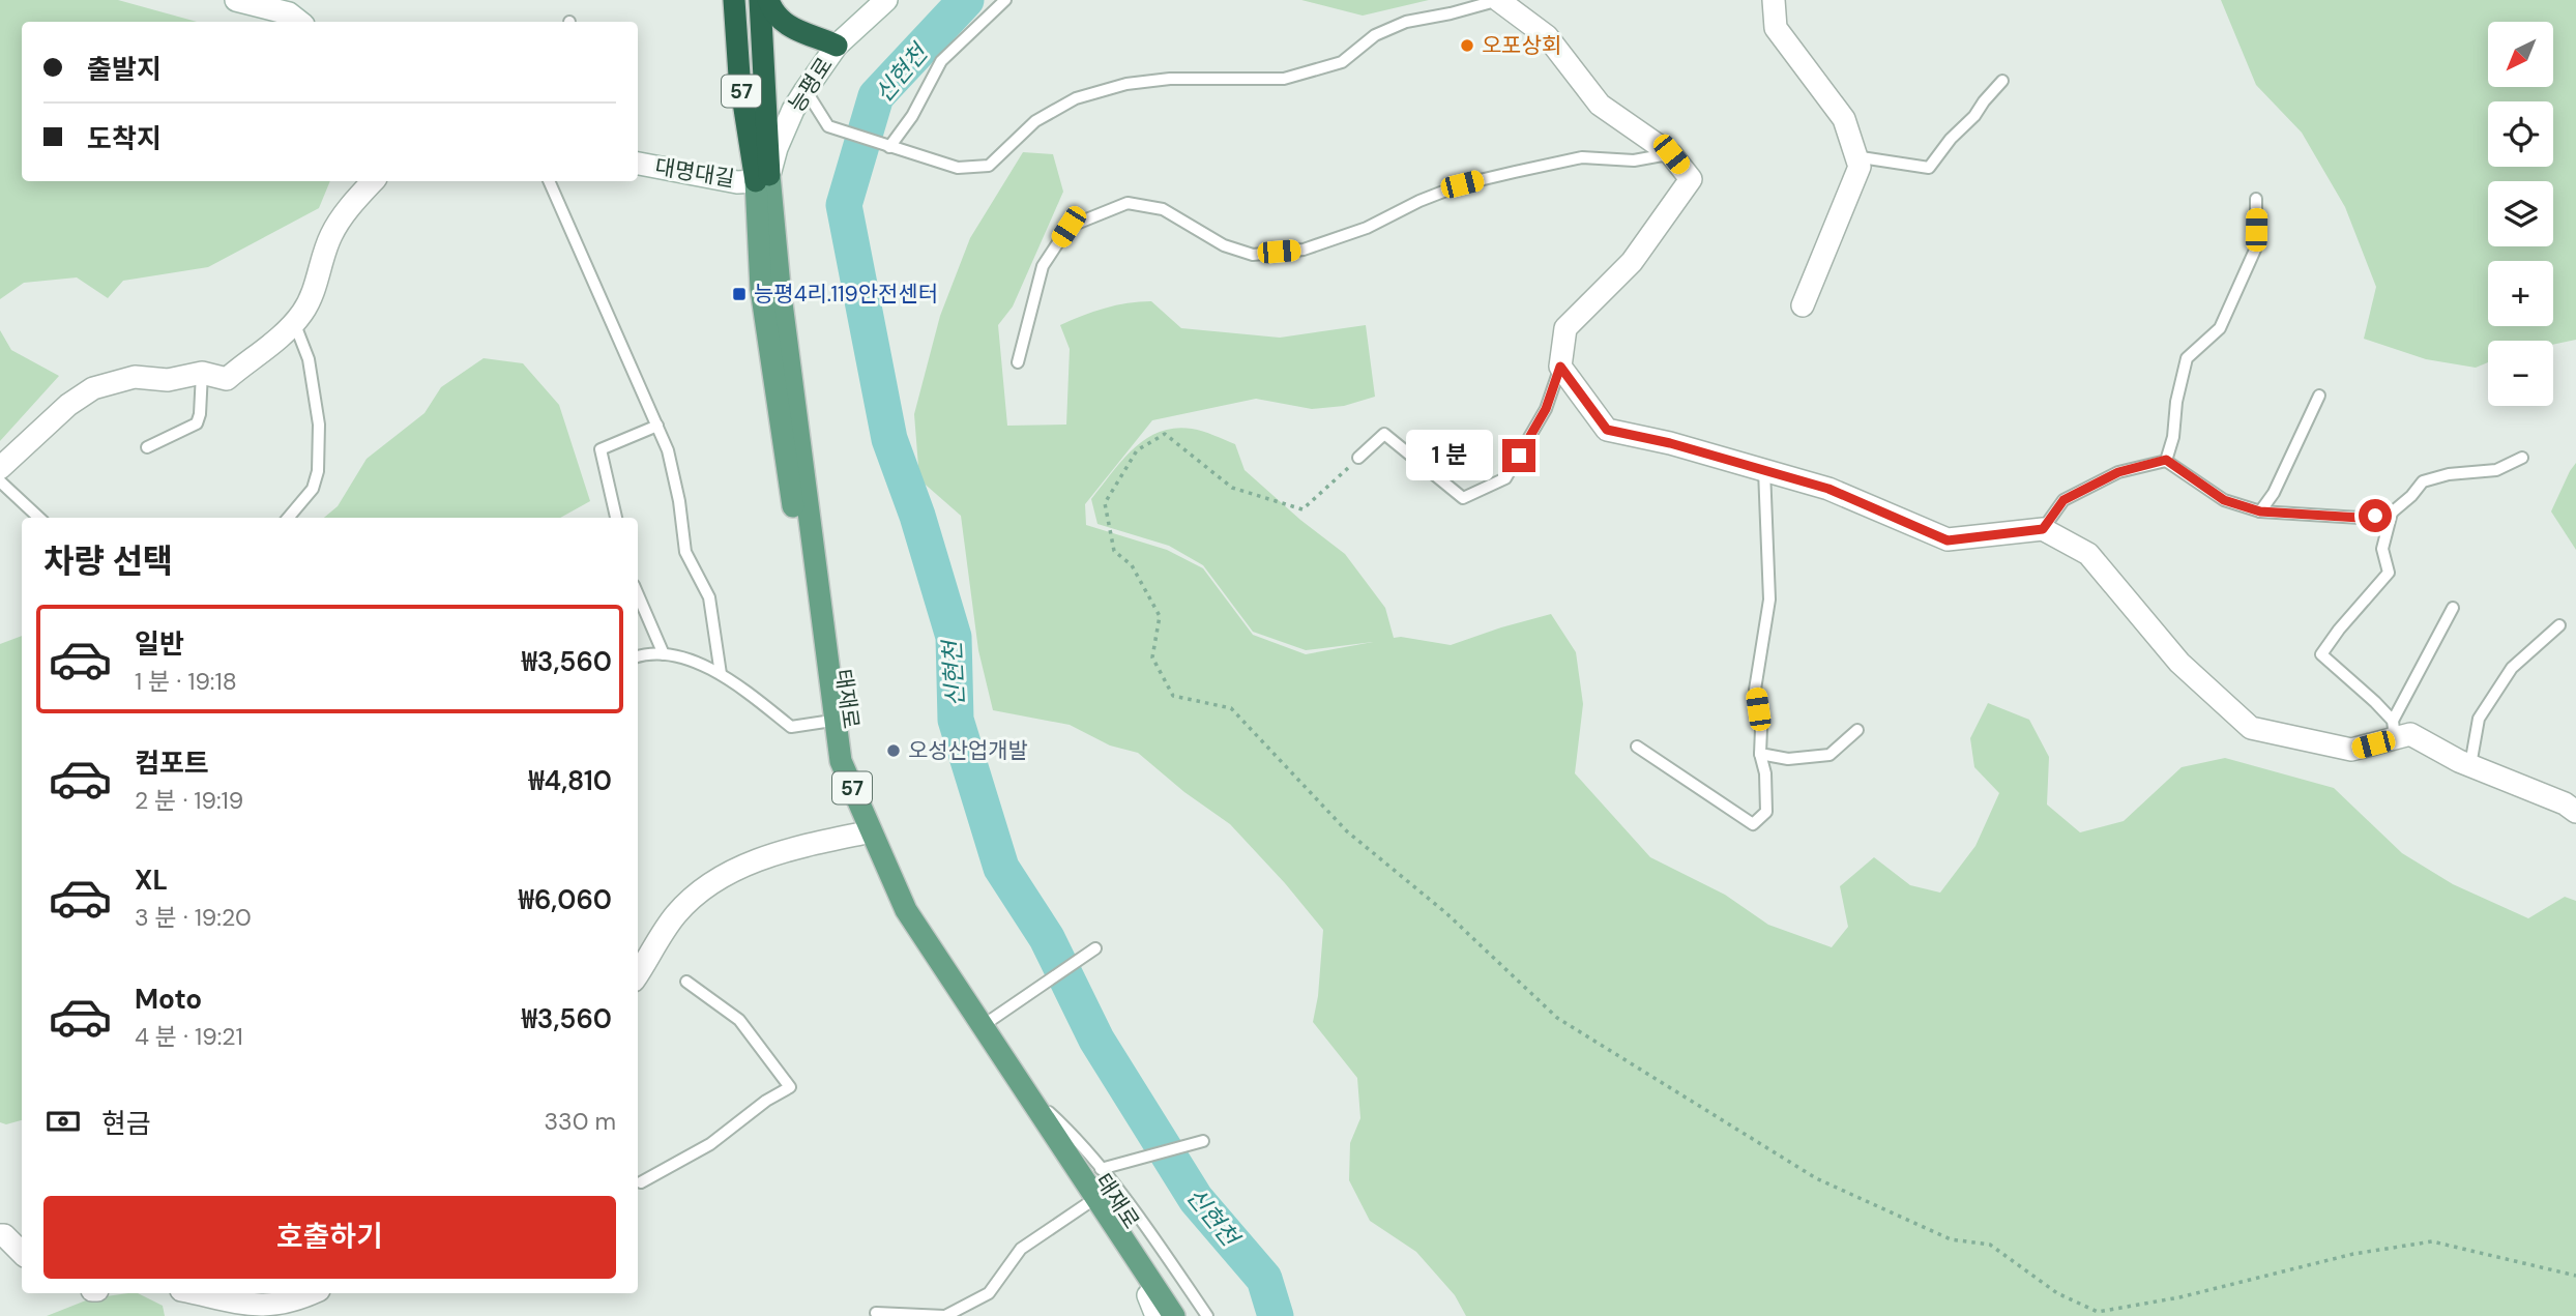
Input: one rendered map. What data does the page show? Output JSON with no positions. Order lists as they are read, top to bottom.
{
  "streets": {
    "highway": ["57", "태재로"],
    "street": ["능평로", "대명대길"]
  },
  "crossings": [
    ["능평로", "대명대길"],
    ["능평로", "태재로"],
    ["대명대길", "태재로"]
  ],
  "water": ["신현천"],
  "places": {
    "other": ["오포상회", "오성산업개발"],
    "transit": ["능평4리.119안전센터"]
  },
  "north": "bottom left",
  "page": {
    "map_buttons": ["+", "−"],
    "banner": ["출발지", "도착지"],
    "bubble": "1 분",
    "heading": "차량 선택",
    "list": [
      {
        "name": "일반",
        "note": "1 분 · 19:18",
        "value": "₩3,560"
      },
      {
        "name": "컴포트",
        "note": "2 분 · 19:19",
        "value": "₩4,810"
      },
      {
        "name": "XL",
        "note": "3 분 · 19:20",
        "value": "₩6,060"
      },
      {
        "name": "Moto",
        "note": "4 분 · 19:21",
        "value": "₩3,560"
      }
    ],
    "pay": ["현금", "330 m"],
    "buttons": "호출하기"
  }
}
